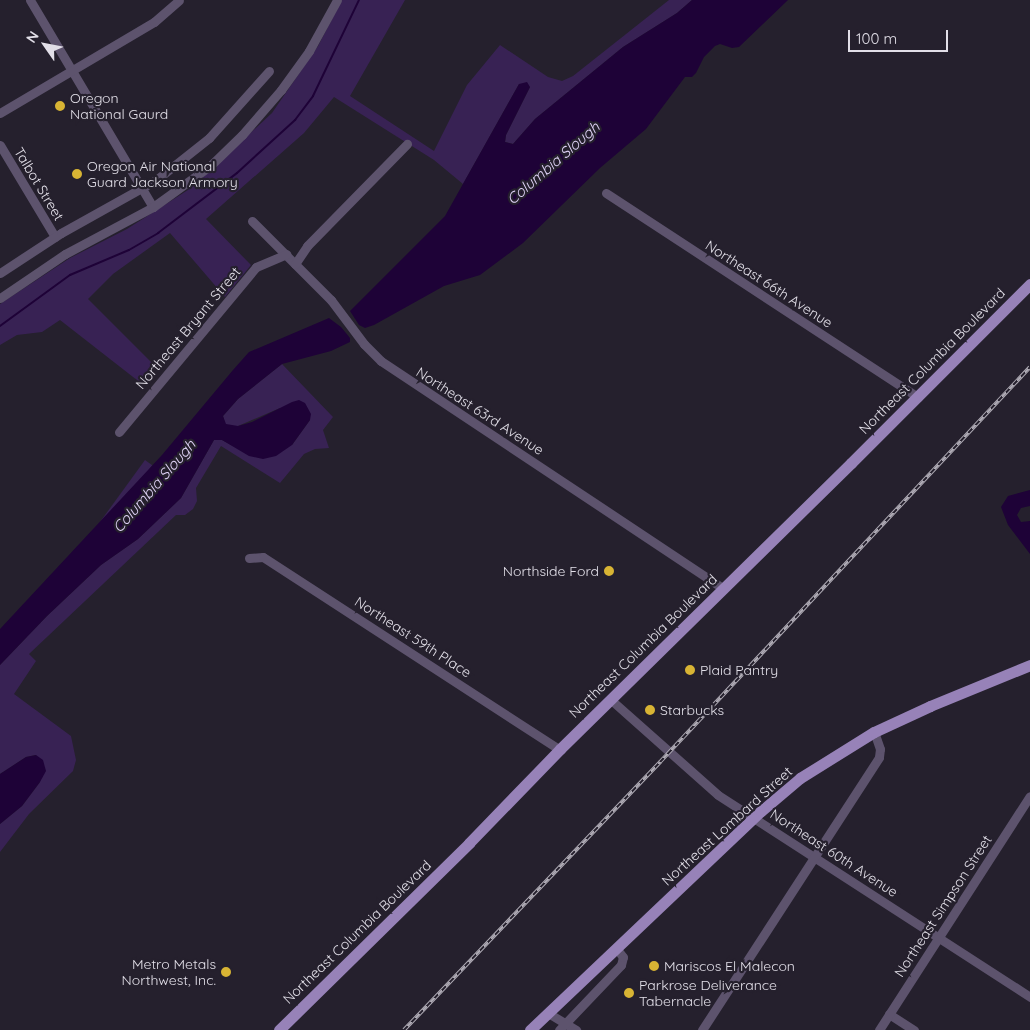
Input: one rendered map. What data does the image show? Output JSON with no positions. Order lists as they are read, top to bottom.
{
  "streets": {
    "main road": ["Northeast Columbia Boulevard", "Northeast Lombard Street"],
    "street": [
      "Talbot Street",
      "Northeast 66th Avenue",
      "Northeast Bryant Street",
      "Northeast 63rd Avenue",
      "Northeast 59th Place",
      "Northeast 60th Avenue",
      "Northeast Simpson Street"
    ]
  },
  "crossings": [
    ["Northeast 66th Avenue", "Northeast Columbia Boulevard"],
    ["Northeast Bryant Street", "Northeast 63rd Avenue"],
    ["Northeast Columbia Boulevard", "Northeast 63rd Avenue"],
    ["Northeast Columbia Boulevard", "Northeast 59th Place"],
    ["Northeast Columbia Boulevard", "Northeast 60th Avenue"],
    ["Northeast Lombard Street", "Northeast 60th Avenue"],
    ["Northeast 60th Avenue", "Northeast Simpson Street"]
  ],
  "water": ["Columbia Slough"],
  "places": [
    "Oregon National Gaurd",
    "Oregon Air National Guard Jackson Armory",
    "Northside Ford",
    "Plaid Pantry",
    "Starbucks",
    "Mariscos El Malecon",
    "Metro Metals Northwest, Inc.",
    "Parkrose Deliverance Tabernacle"
  ],
  "scale_bar": "100 m",
  "north": "top left"
}
